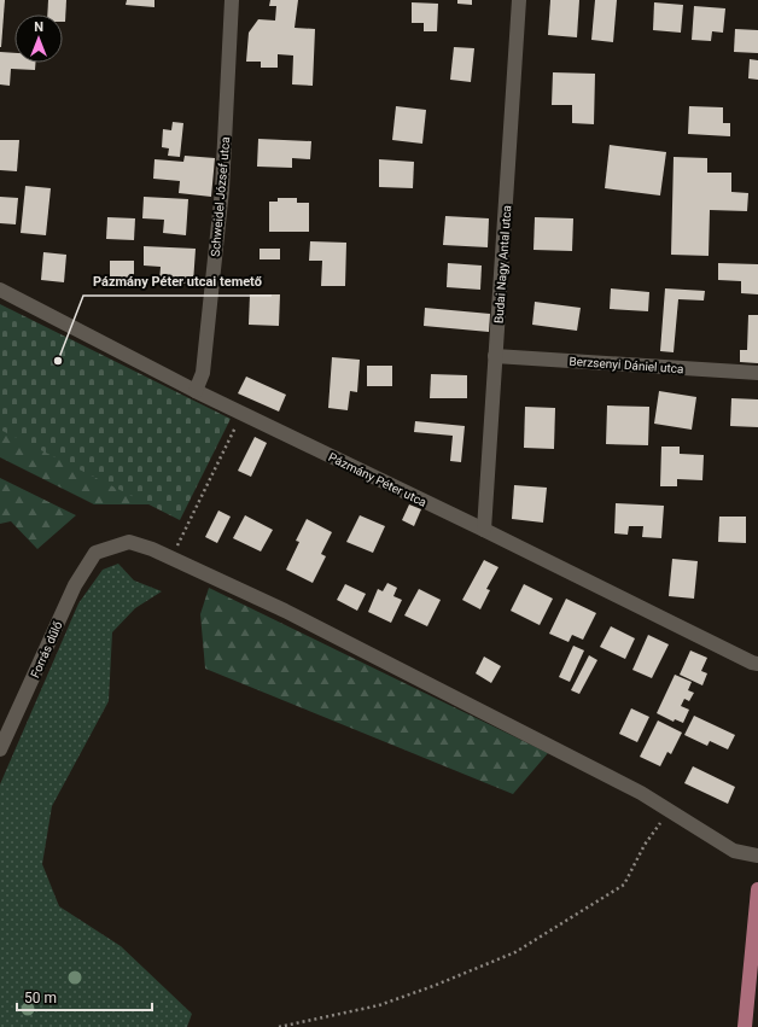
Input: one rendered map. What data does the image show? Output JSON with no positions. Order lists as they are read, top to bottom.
{
  "streets": {
    "street": [
      "Schweidel József utca",
      "Budai Nagy Antal utca",
      "Berzsenyi Dániel utca",
      "Pázmány Péter utca",
      "Forrás dűlő"
    ]
  },
  "crossings": [
    ["Schweidel József utca", "Pázmány Péter utca"],
    ["Budai Nagy Antal utca", "Berzsenyi Dániel utca"],
    ["Budai Nagy Antal utca", "Pázmány Péter utca"]
  ],
  "places": ["Pázmány Péter utcai temető"],
  "scale_bar": "50 m",
  "north": "top"
}
